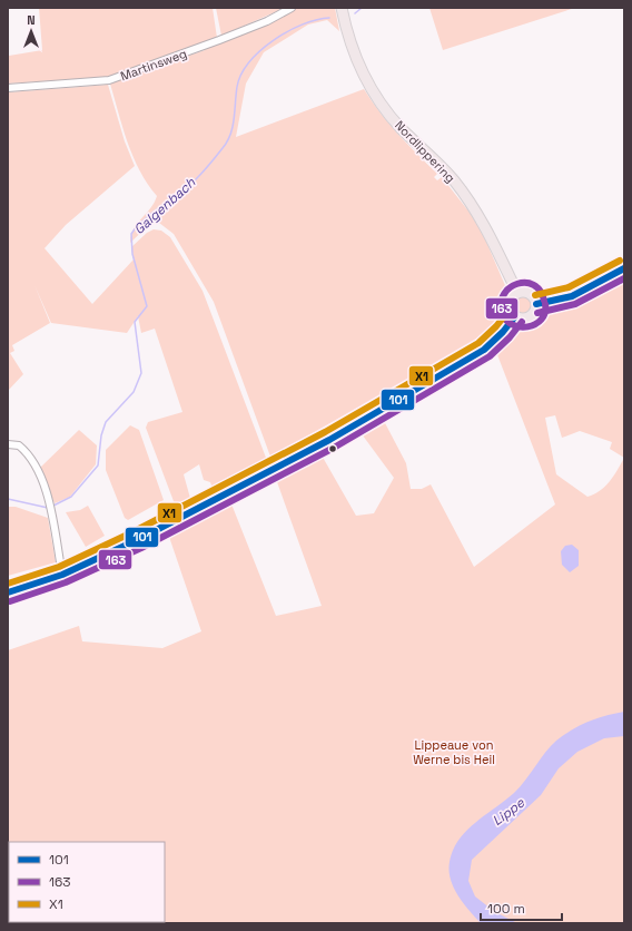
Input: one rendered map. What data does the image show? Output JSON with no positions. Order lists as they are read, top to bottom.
{
  "streets": {
    "main road": ["Nordlippering"],
    "street": ["Martinsweg"]
  },
  "water": ["Galgenbach", "Lippe"],
  "parks": ["Lippeaue von Werne bis Heil"],
  "lines": ["transit line X1", "transit line 101", "transit line 163"],
  "legend": ["101", "163", "X1"],
  "scale_bar": "100 m",
  "north": "top"
}
